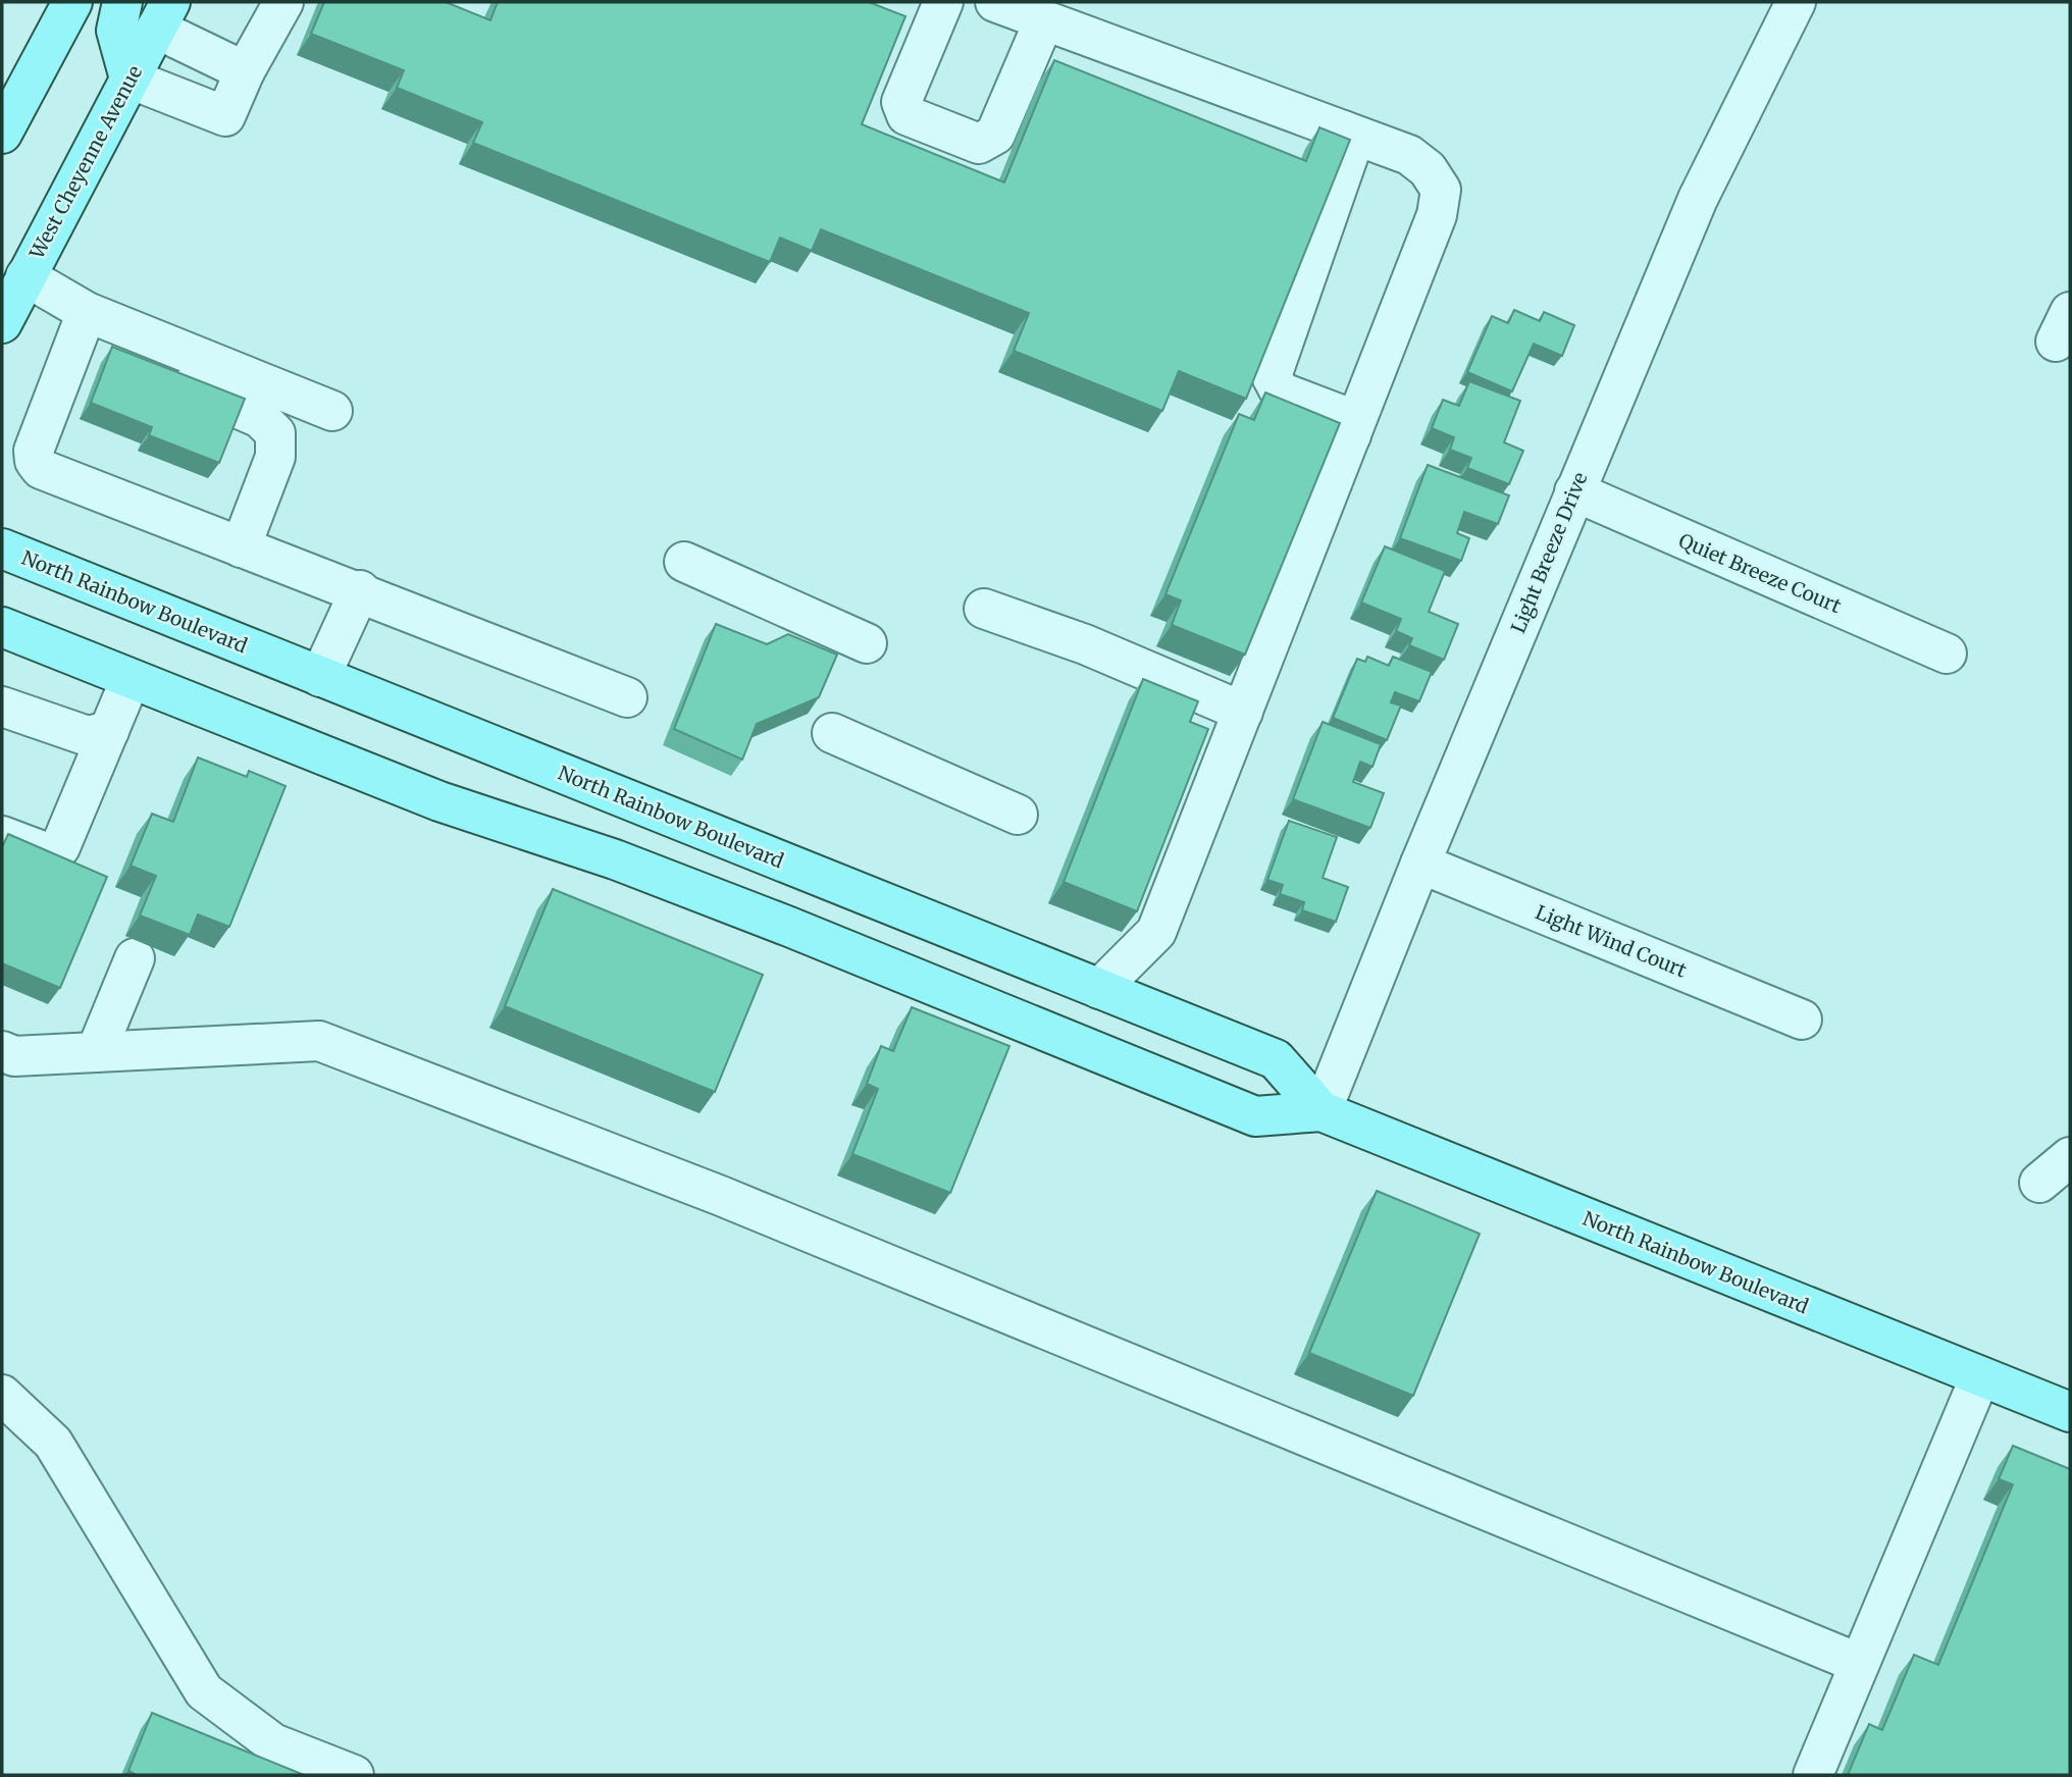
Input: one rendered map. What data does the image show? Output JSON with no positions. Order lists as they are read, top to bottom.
{
  "streets": {
    "main road": ["West Cheyenne Avenue", "North Rainbow Boulevard"],
    "street": ["Light Breeze Drive", "Quiet Breeze Court", "Light Wind Court"]
  },
  "crossings": [
    ["Light Breeze Drive", "Quiet Breeze Court"],
    ["Light Breeze Drive", "North Rainbow Boulevard"],
    ["Light Breeze Drive", "Light Wind Court"]
  ]
}
